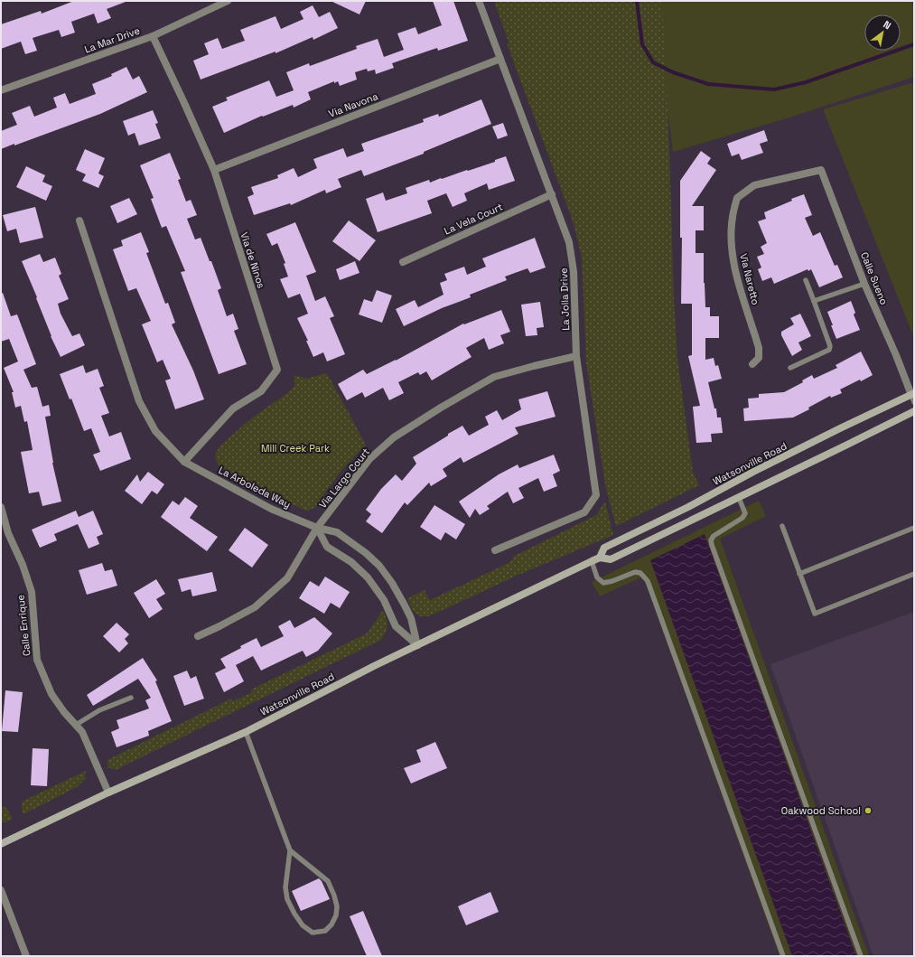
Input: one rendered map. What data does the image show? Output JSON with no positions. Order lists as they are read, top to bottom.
{
  "streets": {
    "main road": ["Watsonville Road"],
    "street": [
      "La Mar Drive",
      "Via Navona",
      "La Vela Court",
      "Via de Ninos",
      "Calle Sueno",
      "Via Naretto",
      "La Jolla Drive",
      "Via Largo Court",
      "La Arboleda Way",
      "Calle Enrique"
    ]
  },
  "crossings": [
    ["La Mar Drive", "Via de Ninos"],
    ["Via Navona", "Via de Ninos"],
    ["Via Navona", "La Jolla Drive"],
    ["La Vela Court", "La Jolla Drive"],
    ["Via de Ninos", "La Arboleda Way"],
    ["Calle Sueno", "Via Naretto"],
    ["Calle Sueno", "Watsonville Road"],
    ["La Jolla Drive", "Via Largo Court"],
    ["Watsonville Road", "La Arboleda Way"],
    ["Watsonville Road", "Calle Enrique"],
    ["Via Largo Court", "La Arboleda Way"]
  ],
  "parks": ["Mill Creek Park"],
  "places": ["Oakwood School"],
  "north": "top right"
}
